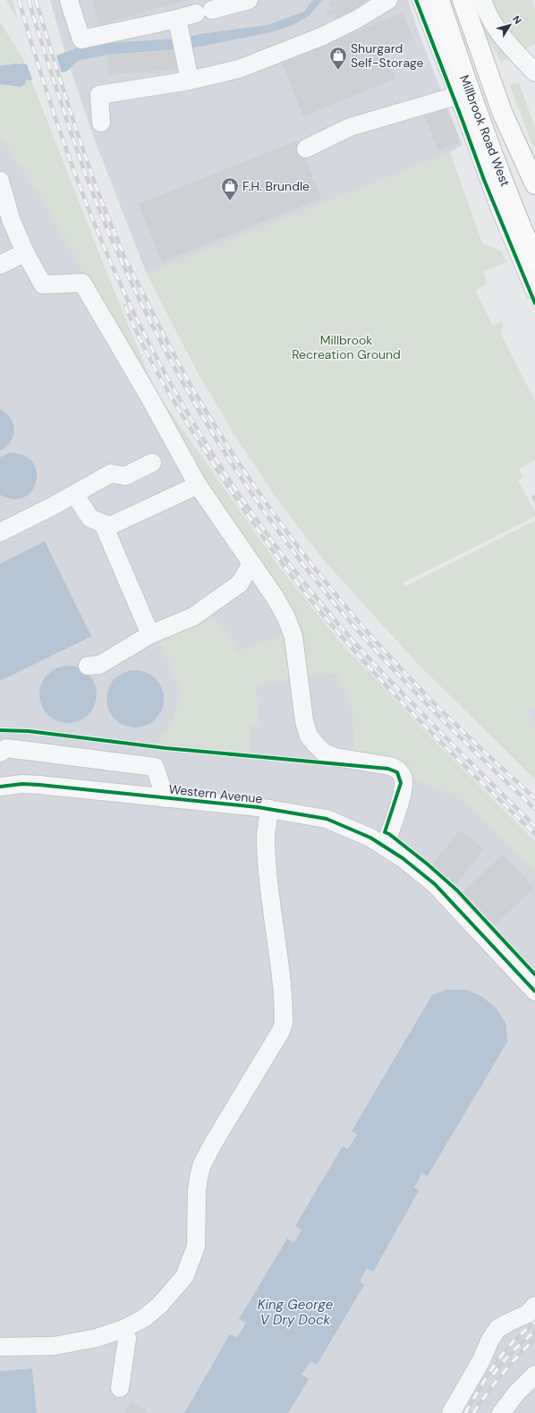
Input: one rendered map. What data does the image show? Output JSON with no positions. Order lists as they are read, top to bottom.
{
  "streets": {
    "highway": ["Millbrook Road West"],
    "street": ["Western Avenue"]
  },
  "water": ["King George V Dry Dock"],
  "parks": ["Millbrook Recreation Ground"],
  "places": {
    "shop": ["Shurgard Self-Storage", "F.H. Brundle"]
  },
  "north": "top right"
}
